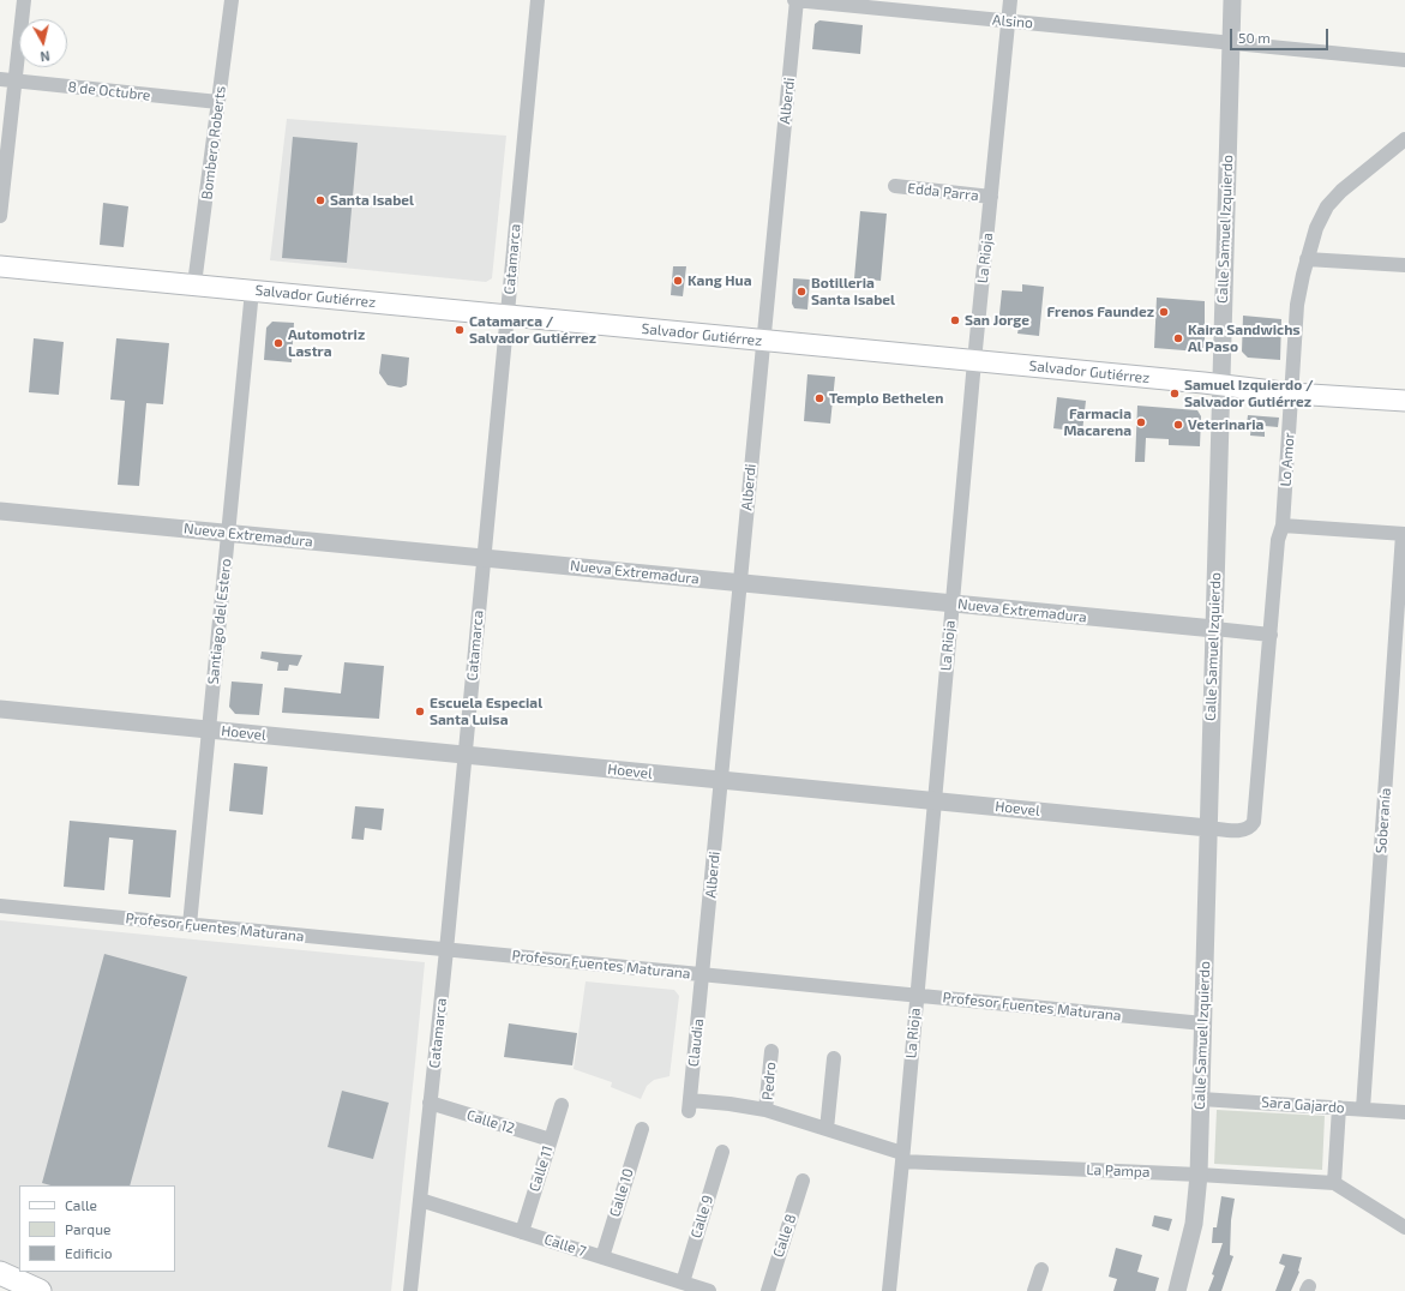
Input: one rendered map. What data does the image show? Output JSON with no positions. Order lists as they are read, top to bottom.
{
  "streets": {
    "main road": ["Salvador Gutiérrez"],
    "street": [
      "Alsino",
      "8 de Octubre",
      "Alberdi",
      "Bombero Roberts",
      "Edda Parra",
      "Calle Samuel Izquierdo",
      "La Rioja",
      "Catamarca",
      "Lo Amor",
      "Nueva Extremadura",
      "Santiago del Estero",
      "Hoevel",
      "Soberanía",
      "Profesor Fuentes Maturana",
      "Claudia",
      "Pedro",
      "Sara Gajardo",
      "Calle 12",
      "Calle 11",
      "La Pampa",
      "Calle 10",
      "Calle 9",
      "Calle 8",
      "Calle 7"
    ]
  },
  "crossings": [
    ["Alsino", "Alberdi"],
    ["Alsino", "Calle Samuel Izquierdo"],
    ["Alsino", "La Rioja"],
    ["8 de Octubre", "Bombero Roberts"],
    ["Alberdi", "Salvador Gutiérrez"],
    ["Alberdi", "Nueva Extremadura"],
    ["Alberdi", "Hoevel"],
    ["Alberdi", "Profesor Fuentes Maturana"],
    ["Alberdi", "Claudia"],
    ["Bombero Roberts", "Salvador Gutiérrez"],
    ["Edda Parra", "La Rioja"],
    ["Calle Samuel Izquierdo", "Salvador Gutiérrez"],
    ["Calle Samuel Izquierdo", "Nueva Extremadura"],
    ["Calle Samuel Izquierdo", "Hoevel"],
    ["Calle Samuel Izquierdo", "Profesor Fuentes Maturana"],
    ["Calle Samuel Izquierdo", "Sara Gajardo"],
    ["Calle Samuel Izquierdo", "La Pampa"],
    ["La Rioja", "Salvador Gutiérrez"],
    ["La Rioja", "Nueva Extremadura"],
    ["La Rioja", "Hoevel"],
    ["La Rioja", "Profesor Fuentes Maturana"],
    ["La Rioja", "La Pampa"],
    ["Catamarca", "Salvador Gutiérrez"],
    ["Catamarca", "Nueva Extremadura"],
    ["Catamarca", "Hoevel"],
    ["Catamarca", "Profesor Fuentes Maturana"],
    ["Catamarca", "Calle 12"],
    ["Catamarca", "Calle 7"],
    ["Salvador Gutiérrez", "Lo Amor"],
    ["Salvador Gutiérrez", "Santiago del Estero"],
    ["Lo Amor", "Nueva Extremadura"],
    ["Lo Amor", "Hoevel"],
    ["Nueva Extremadura", "Santiago del Estero"],
    ["Santiago del Estero", "Hoevel"],
    ["Santiago del Estero", "Profesor Fuentes Maturana"],
    ["Soberanía", "Sara Gajardo"],
    ["Profesor Fuentes Maturana", "Claudia"],
    ["Claudia", "La Pampa"],
    ["Pedro", "La Pampa"],
    ["Calle 12", "Calle 11"],
    ["Calle 11", "Calle 7"],
    ["Calle 10", "Calle 7"],
    ["Calle 9", "Calle 7"]
  ],
  "places": [
    "Santa Isabel",
    "Kang Hua",
    "Botilleria Santa Isabel",
    "Frenos Faundez",
    "San Jorge",
    "Catamarca / Salvador Gutiérrez",
    "Kaira Sandwichs Al Paso",
    "Automotriz Lastra",
    "Samuel Izquierdo / Salvador Gutiérrez",
    "Templo Bethelen",
    "Farmacia Macarena",
    "Veterinaria",
    "Escuela Especial Santa Luisa"
  ],
  "legend": ["Calle", "Parque", "Edificio"],
  "scale_bar": "50 m",
  "north": "bottom"
}
